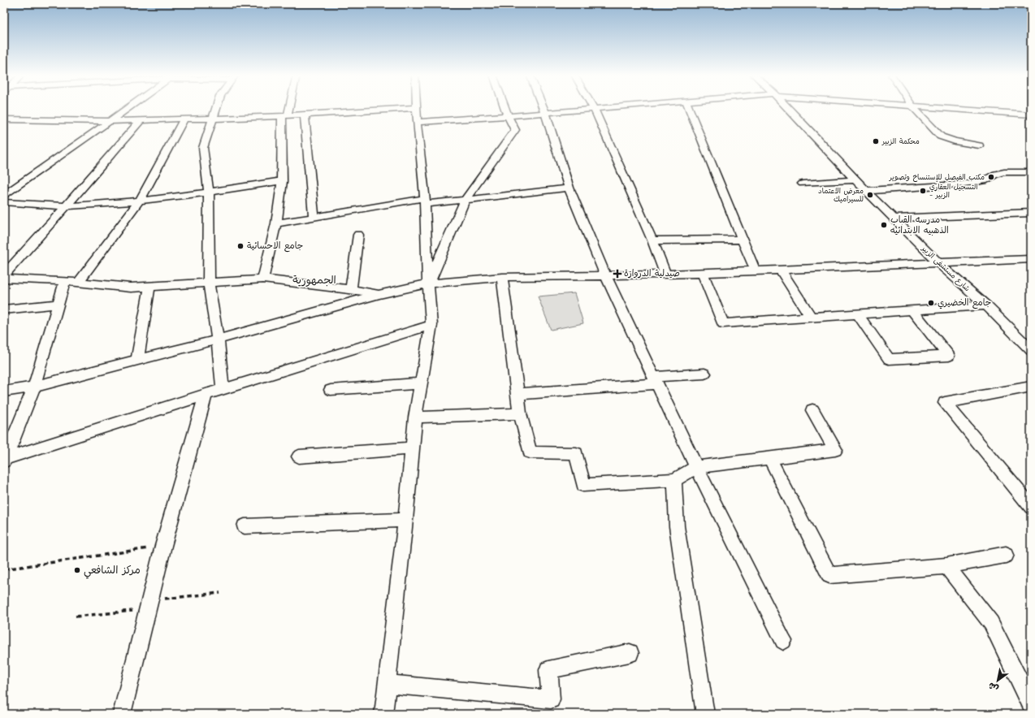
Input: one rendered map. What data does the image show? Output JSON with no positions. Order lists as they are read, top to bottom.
{
  "streets": {
    "street": ["شارع مستشفى الزبير"]
  },
  "districts": ["الجمهورية"],
  "places": {
    "other": [
      "محكمة الزبير",
      "مكتب الفيصل للإستنساخ وتصوير",
      "التسجيل العقاري - الزبير",
      "معرض الاعتماد للسيراميك",
      "مدرسه القباب الذهبيه الابتدائيه",
      "جامع الاحسائية",
      "جامع الخضيري",
      "مركز الشافعي"
    ],
    "health": ["صيدلية الدروازة"]
  },
  "north": "bottom left"
}
